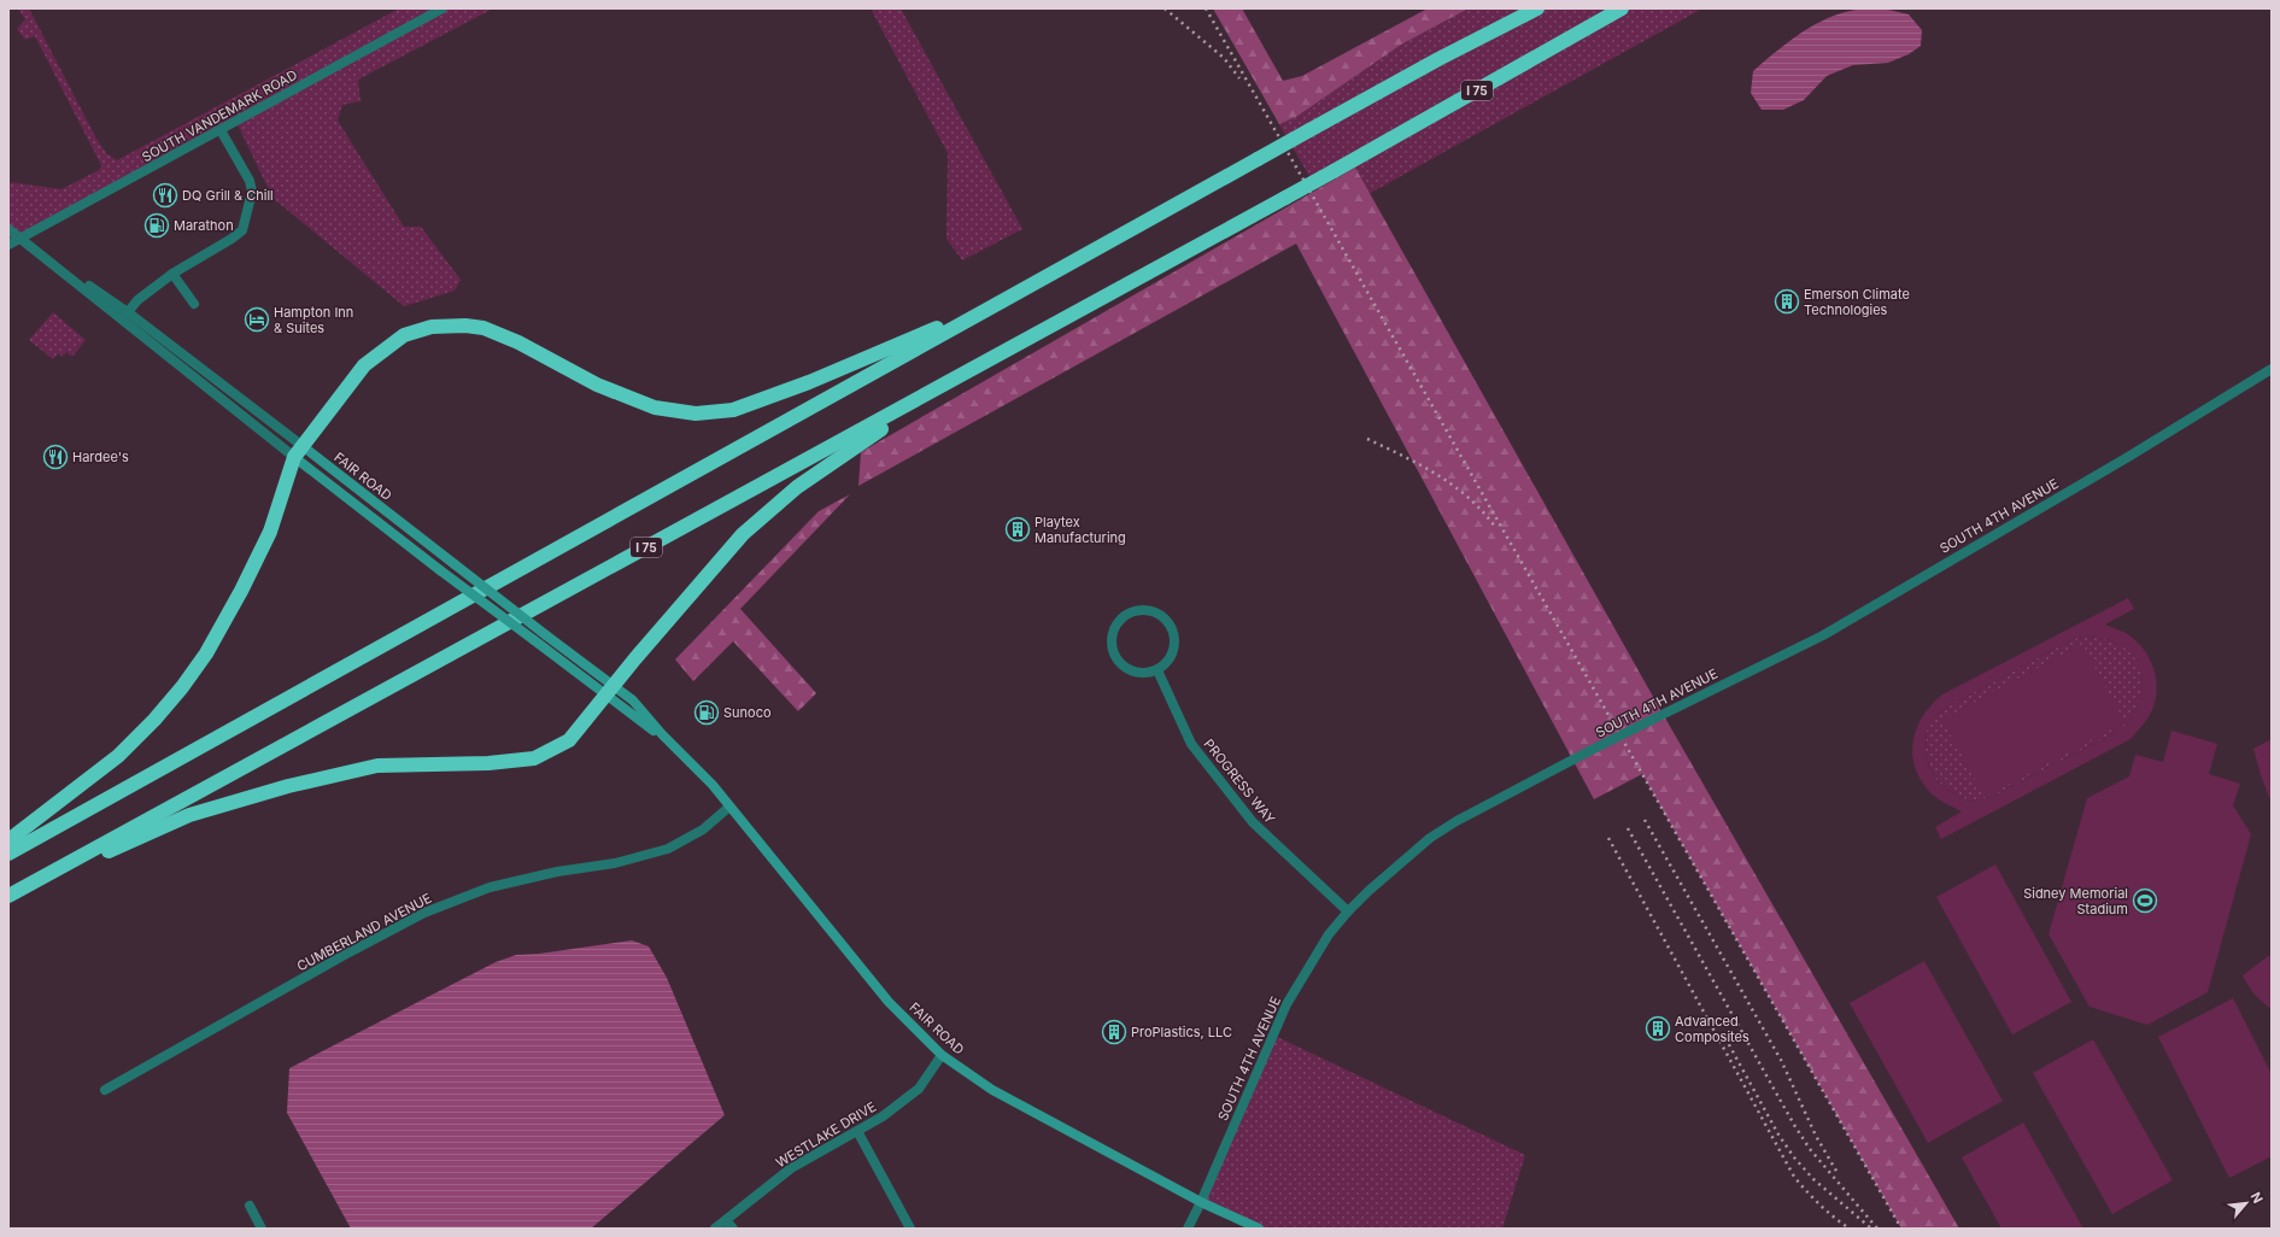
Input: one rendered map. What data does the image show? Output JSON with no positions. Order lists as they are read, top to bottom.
{
  "streets": {
    "highway": ["I 75"],
    "main road": ["FAIR ROAD"],
    "street": [
      "SOUTH VANDEMARK ROAD",
      "SOUTH 4TH AVENUE",
      "PROGRESS WAY",
      "CUMBERLAND AVENUE",
      "WESTLAKE DRIVE"
    ]
  },
  "crossings": [
    ["SOUTH VANDEMARK ROAD", "FAIR ROAD"],
    ["FAIR ROAD", "SOUTH 4TH AVENUE"],
    ["FAIR ROAD", "CUMBERLAND AVENUE"],
    ["FAIR ROAD", "WESTLAKE DRIVE"],
    ["SOUTH 4TH AVENUE", "PROGRESS WAY"]
  ],
  "places": {
    "restaurant": ["DQ Grill & Chill", "Hardee's"],
    "fuel station": ["Marathon", "Sunoco"],
    "building": [
      "Emerson Climate Technologies",
      "Playtex Manufacturing",
      "Advanced Composites",
      "ProPlastics, LLC"
    ],
    "hotel": ["Hampton Inn & Suites"],
    "sports": ["Sidney Memorial Stadium"]
  },
  "north": "top right"
}
